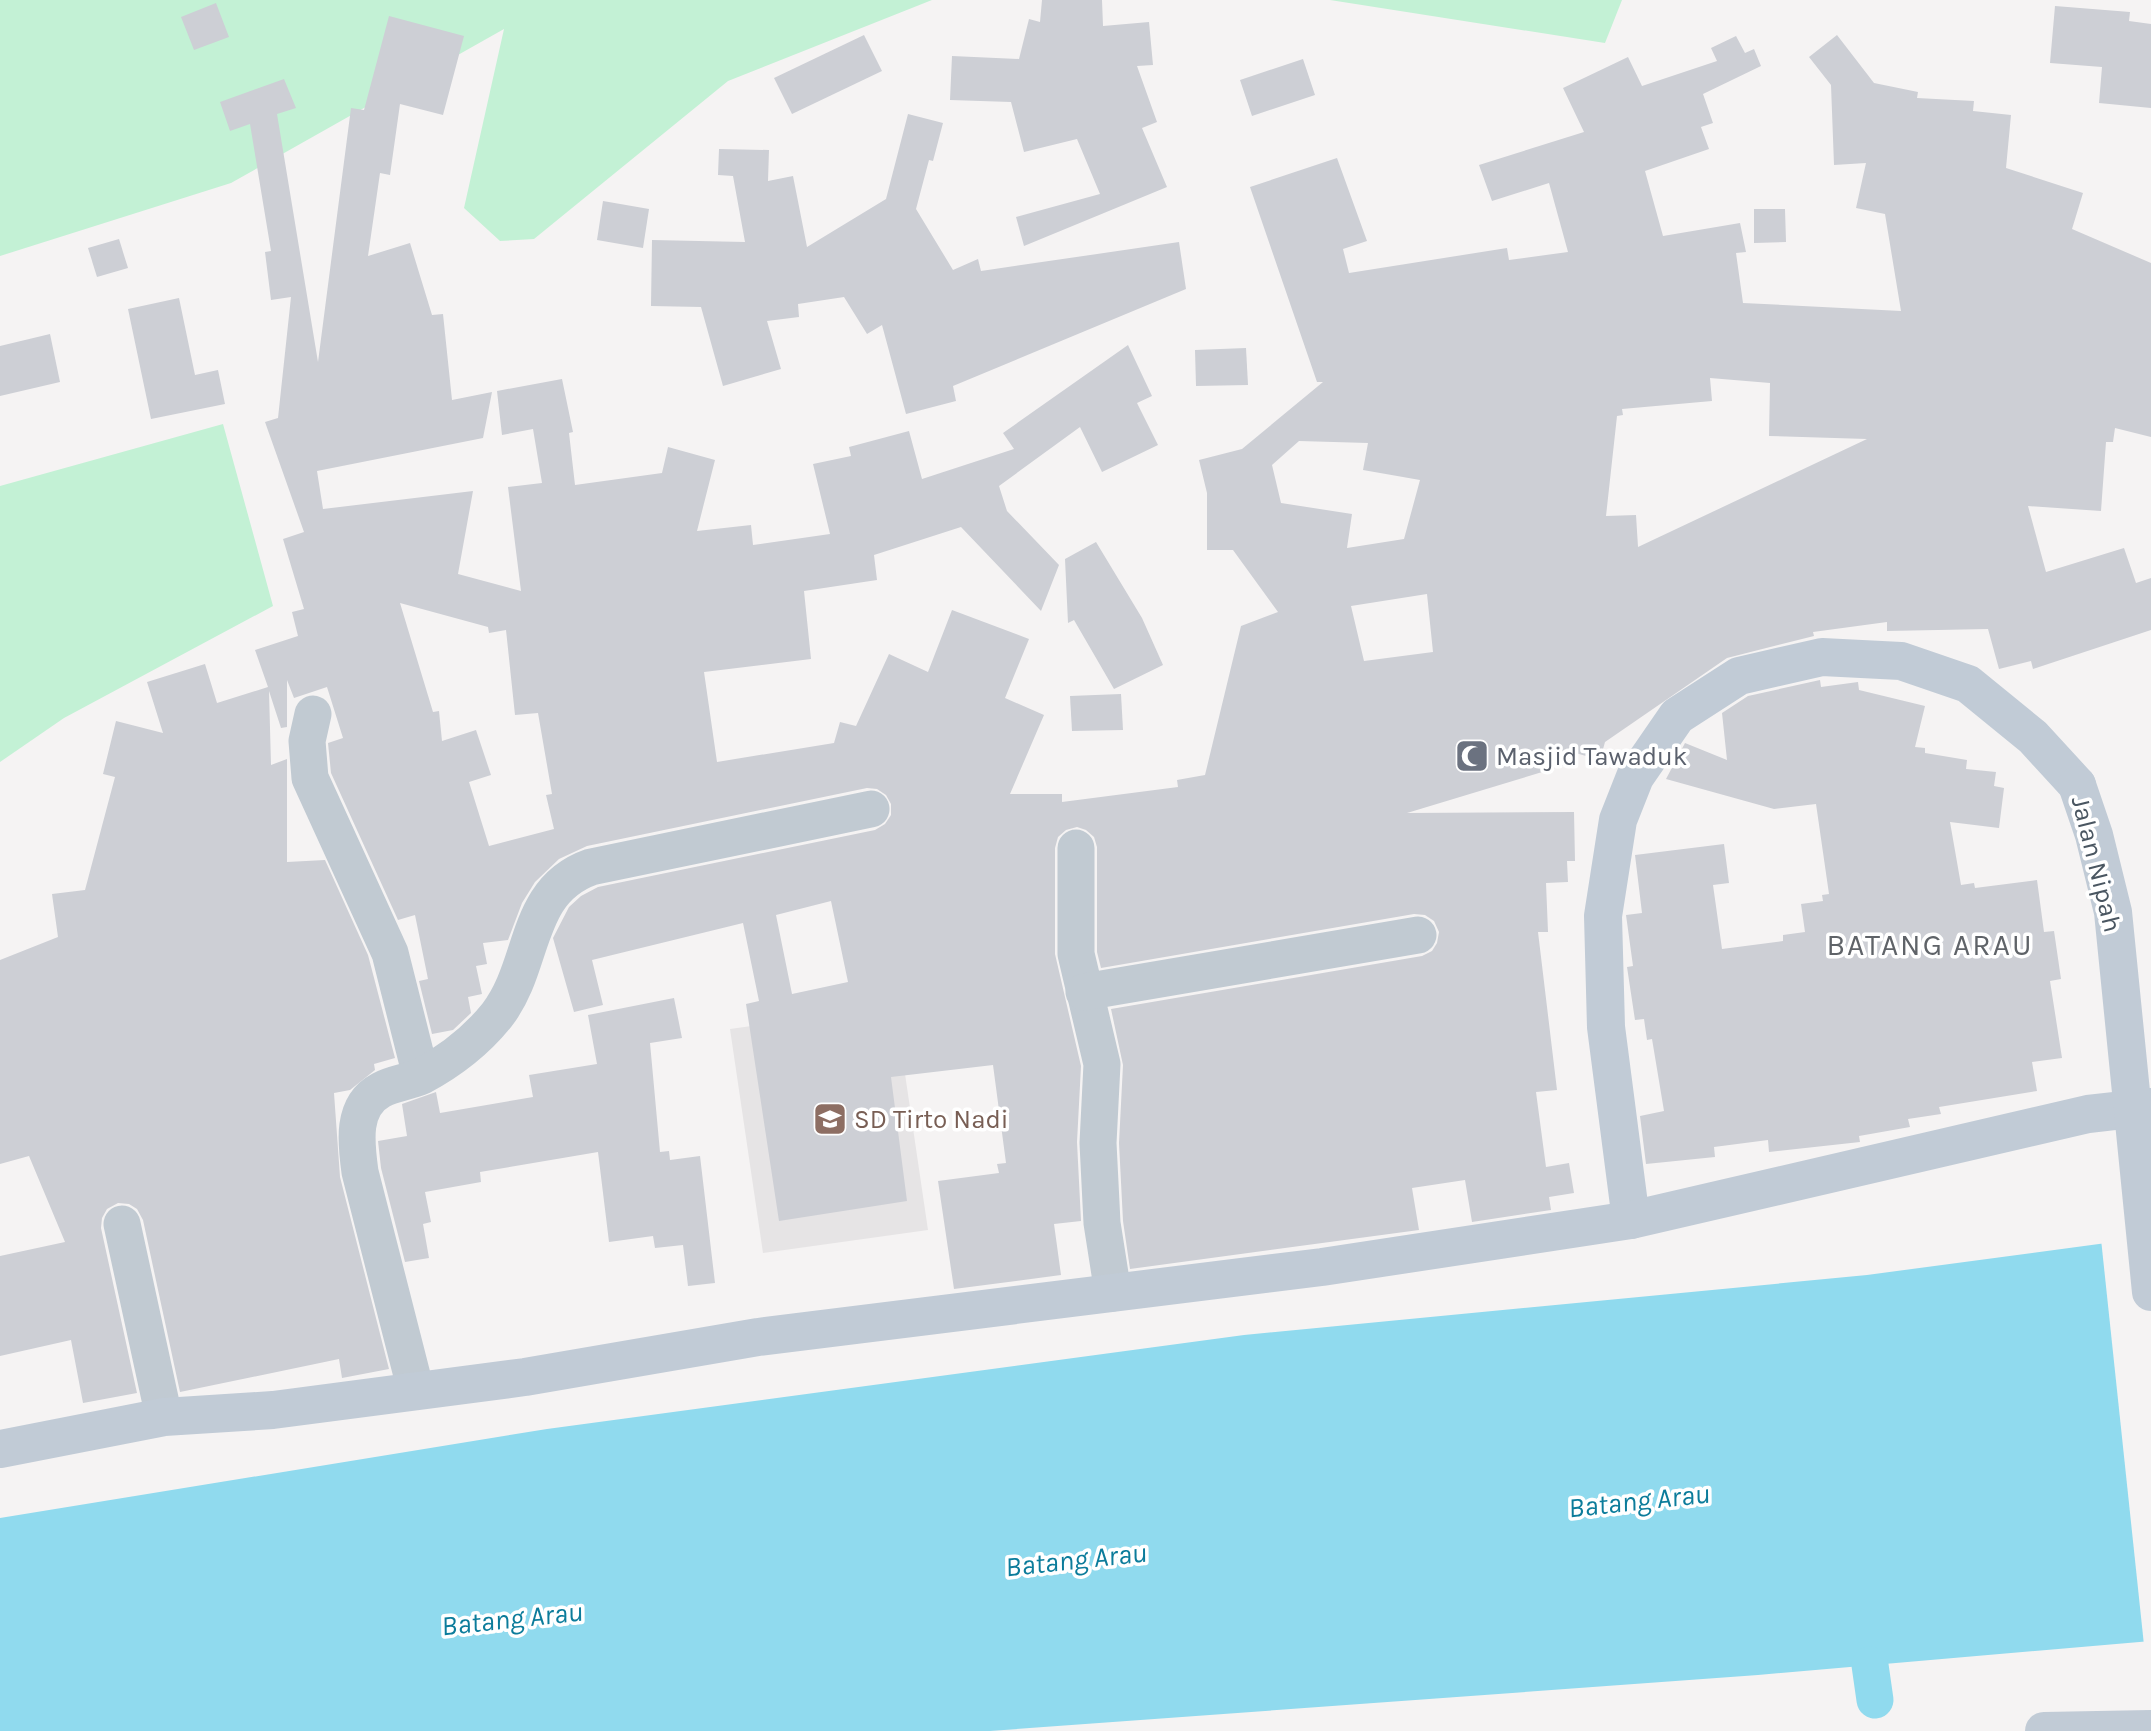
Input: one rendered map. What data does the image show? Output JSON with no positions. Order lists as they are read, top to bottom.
{
  "streets": {
    "street": ["Jalan Nipah"]
  },
  "districts": ["BATANG ARAU"],
  "water": ["Batang Arau"],
  "places": {
    "mosque": ["Masjid Tawaduk"],
    "school or university": ["SD Tirto Nadi"]
  }
}
